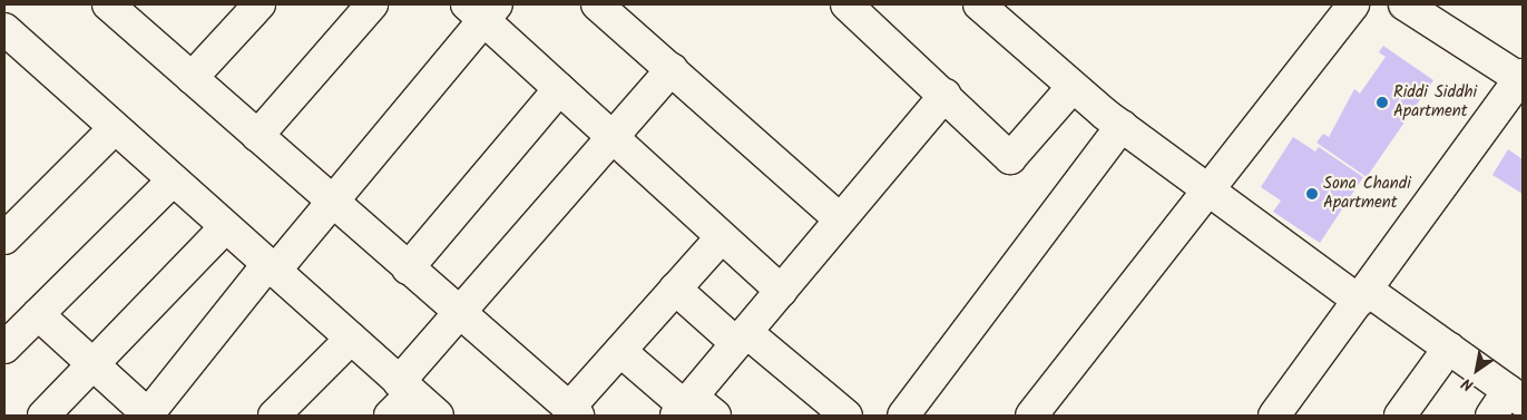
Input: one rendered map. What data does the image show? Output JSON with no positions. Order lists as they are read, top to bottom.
{
  "places": ["Riddi Siddhi Apartment", "Sona Chandi Apartment"],
  "north": "bottom left"
}
